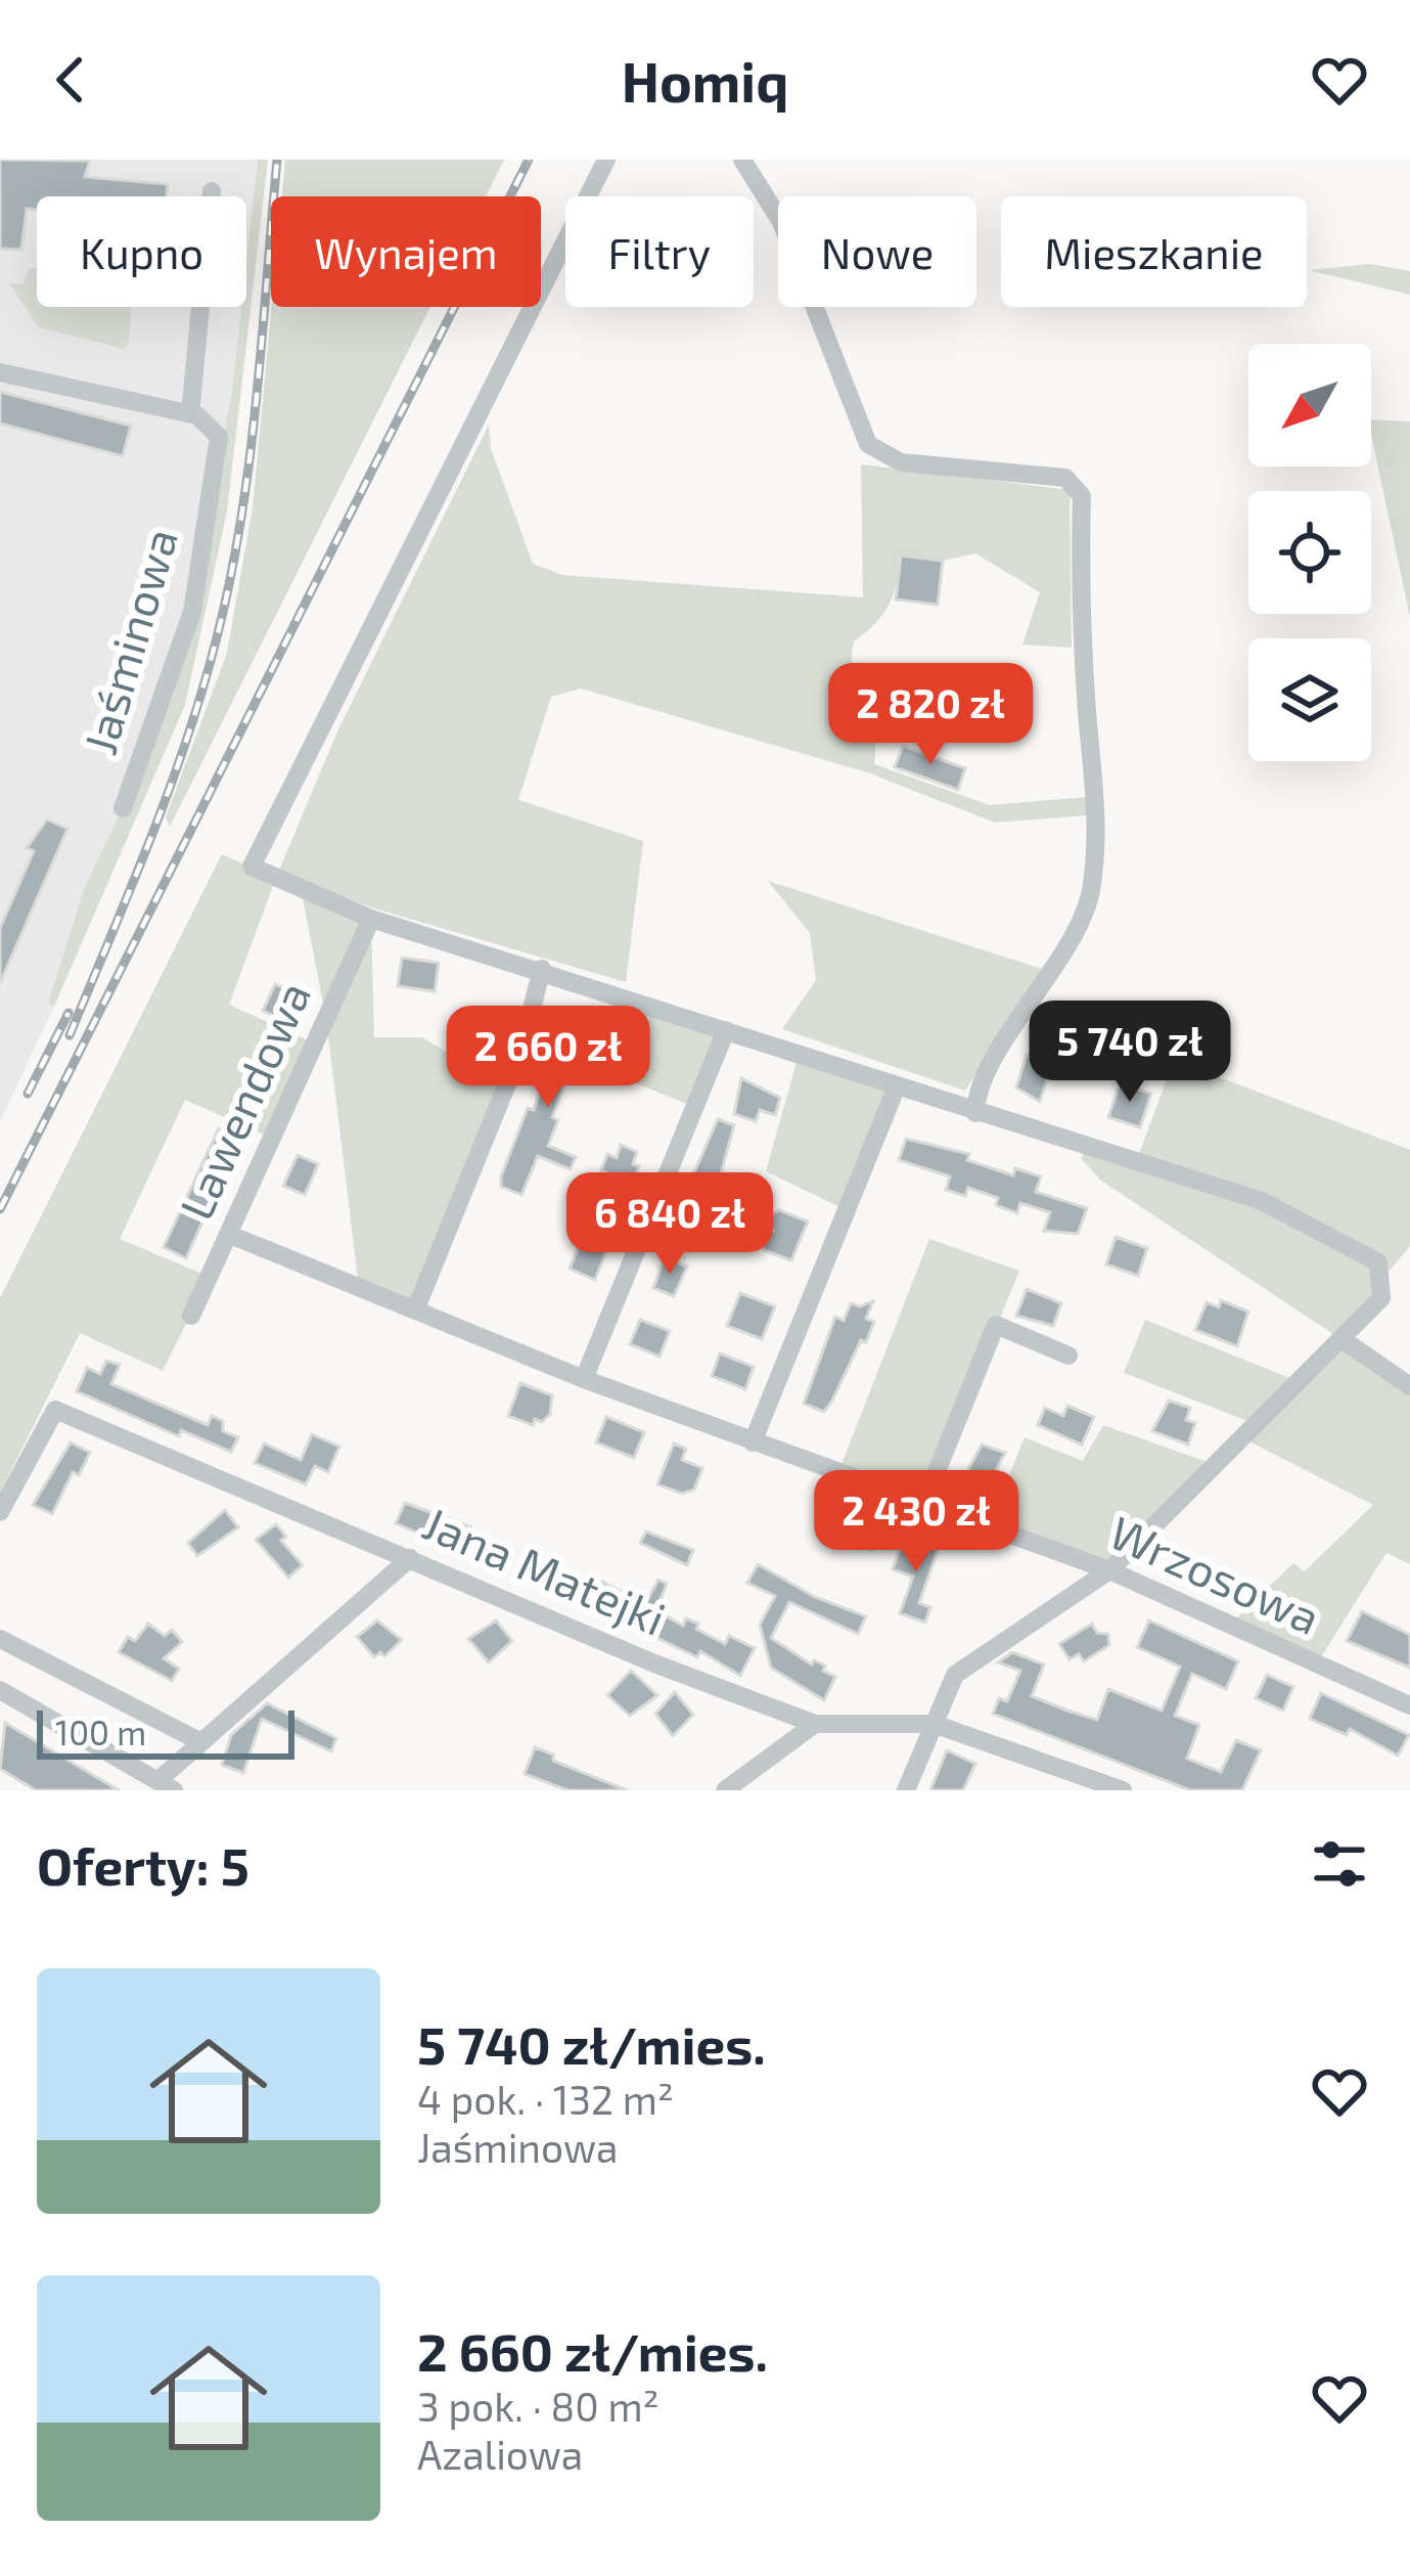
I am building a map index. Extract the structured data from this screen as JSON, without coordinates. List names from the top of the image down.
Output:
{
  "streets": {
    "street": [
      "Jaśminowa",
      "Lawendowa",
      "Jana Matejki",
      "Wrzosowa"
    ]
  },
  "crossings": [
    ["Lawendowa", "Wrzosowa"]
  ],
  "scale_bar": "100 m",
  "north": "bottom left",
  "page": {
    "header": "Homiq",
    "chip": [
      "Kupno",
      "Wynajem",
      "Filtry",
      "Nowe",
      "Mieszkanie"
    ],
    "price": [
      "2 820 zł",
      "5 740 zł",
      "2 660 zł",
      "6 840 zł",
      "2 430 zł"
    ],
    "scale": "100 m",
    "heading": "Oferty: 5",
    "list": [
      {
        "name": "5 740 zł/mies.",
        "note": "4 pok. · 132 m² · Jaśminowa"
      },
      {
        "name": "2 660 zł/mies.",
        "note": "3 pok. · 80 m² · Azaliowa"
      }
    ]
  }
}
